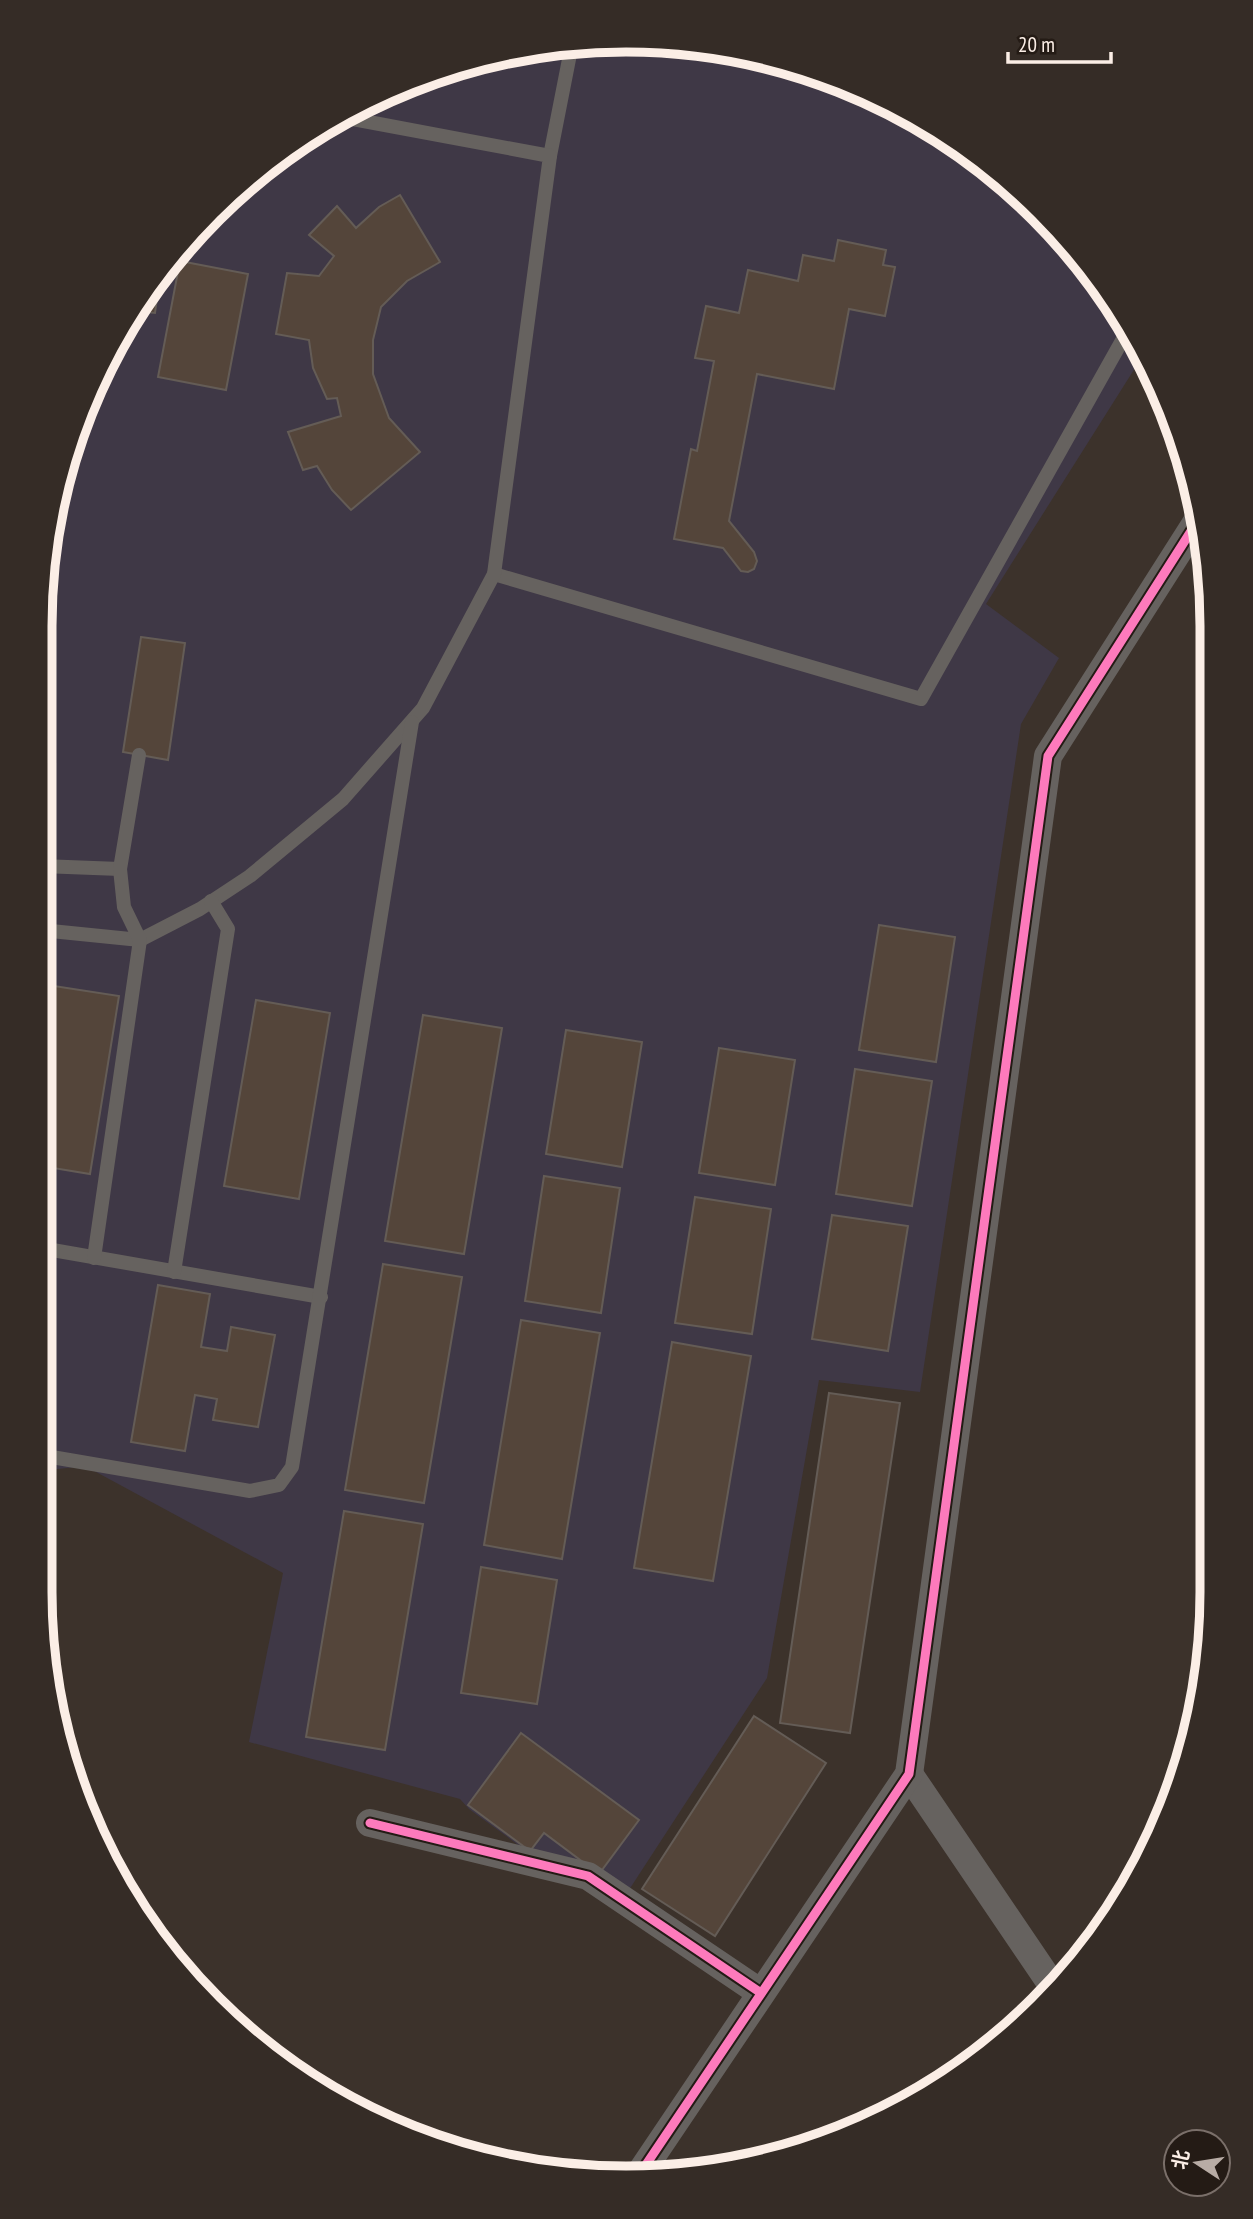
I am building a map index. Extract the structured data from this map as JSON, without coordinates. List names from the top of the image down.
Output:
{
  "scale_bar": "20 m",
  "north": "left"
}
